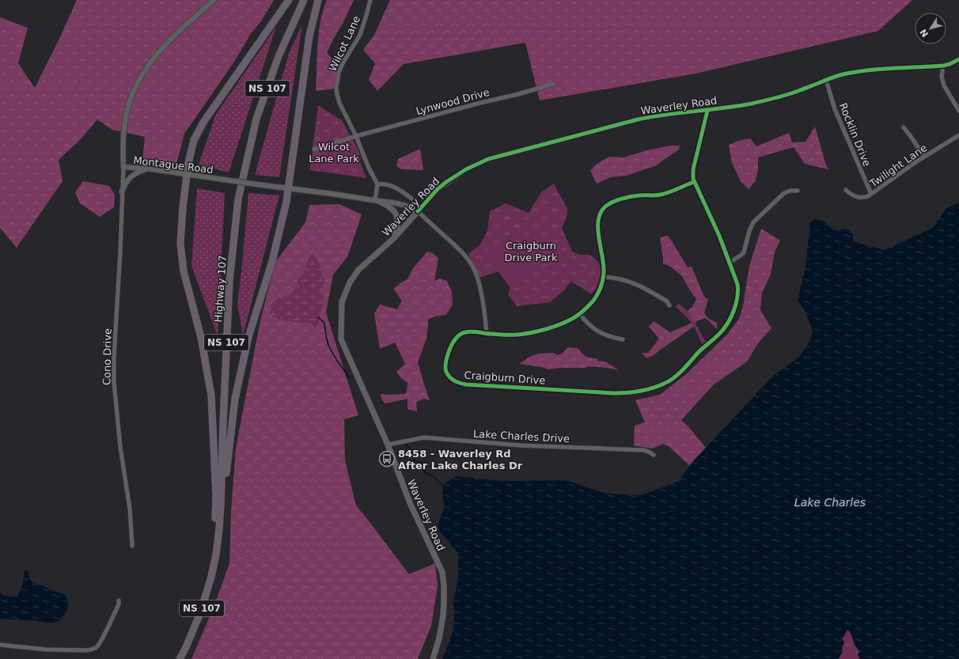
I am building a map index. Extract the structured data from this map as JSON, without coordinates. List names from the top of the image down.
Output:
{
  "streets": {
    "highway": ["NS 107", "Highway 107"],
    "main road": ["Waverley Road"],
    "street": [
      "Wilcot Lane",
      "Lynwood Drive",
      "Rocklin Drive",
      "Montague Road",
      "Twilight Lane",
      "Cono Drive",
      "Craigburn Drive",
      "Lake Charles Drive"
    ]
  },
  "crossings": [
    ["Wilcot Lane", "Lynwood Drive"],
    ["Waverley Road", "Rocklin Drive"],
    ["Waverley Road", "Montague Road"],
    ["Waverley Road", "Craigburn Drive"],
    ["Waverley Road", "Lake Charles Drive"],
    ["Rocklin Drive", "Twilight Lane"],
    ["Montague Road", "Cono Drive"]
  ],
  "water": ["Lake Charles"],
  "parks": ["Wilcot Lane Park", "Craigburn Drive Park"],
  "places": {
    "bus stop": ["8458 - Waverley Rd After Lake Charles Dr"]
  },
  "north": "bottom left"
}
